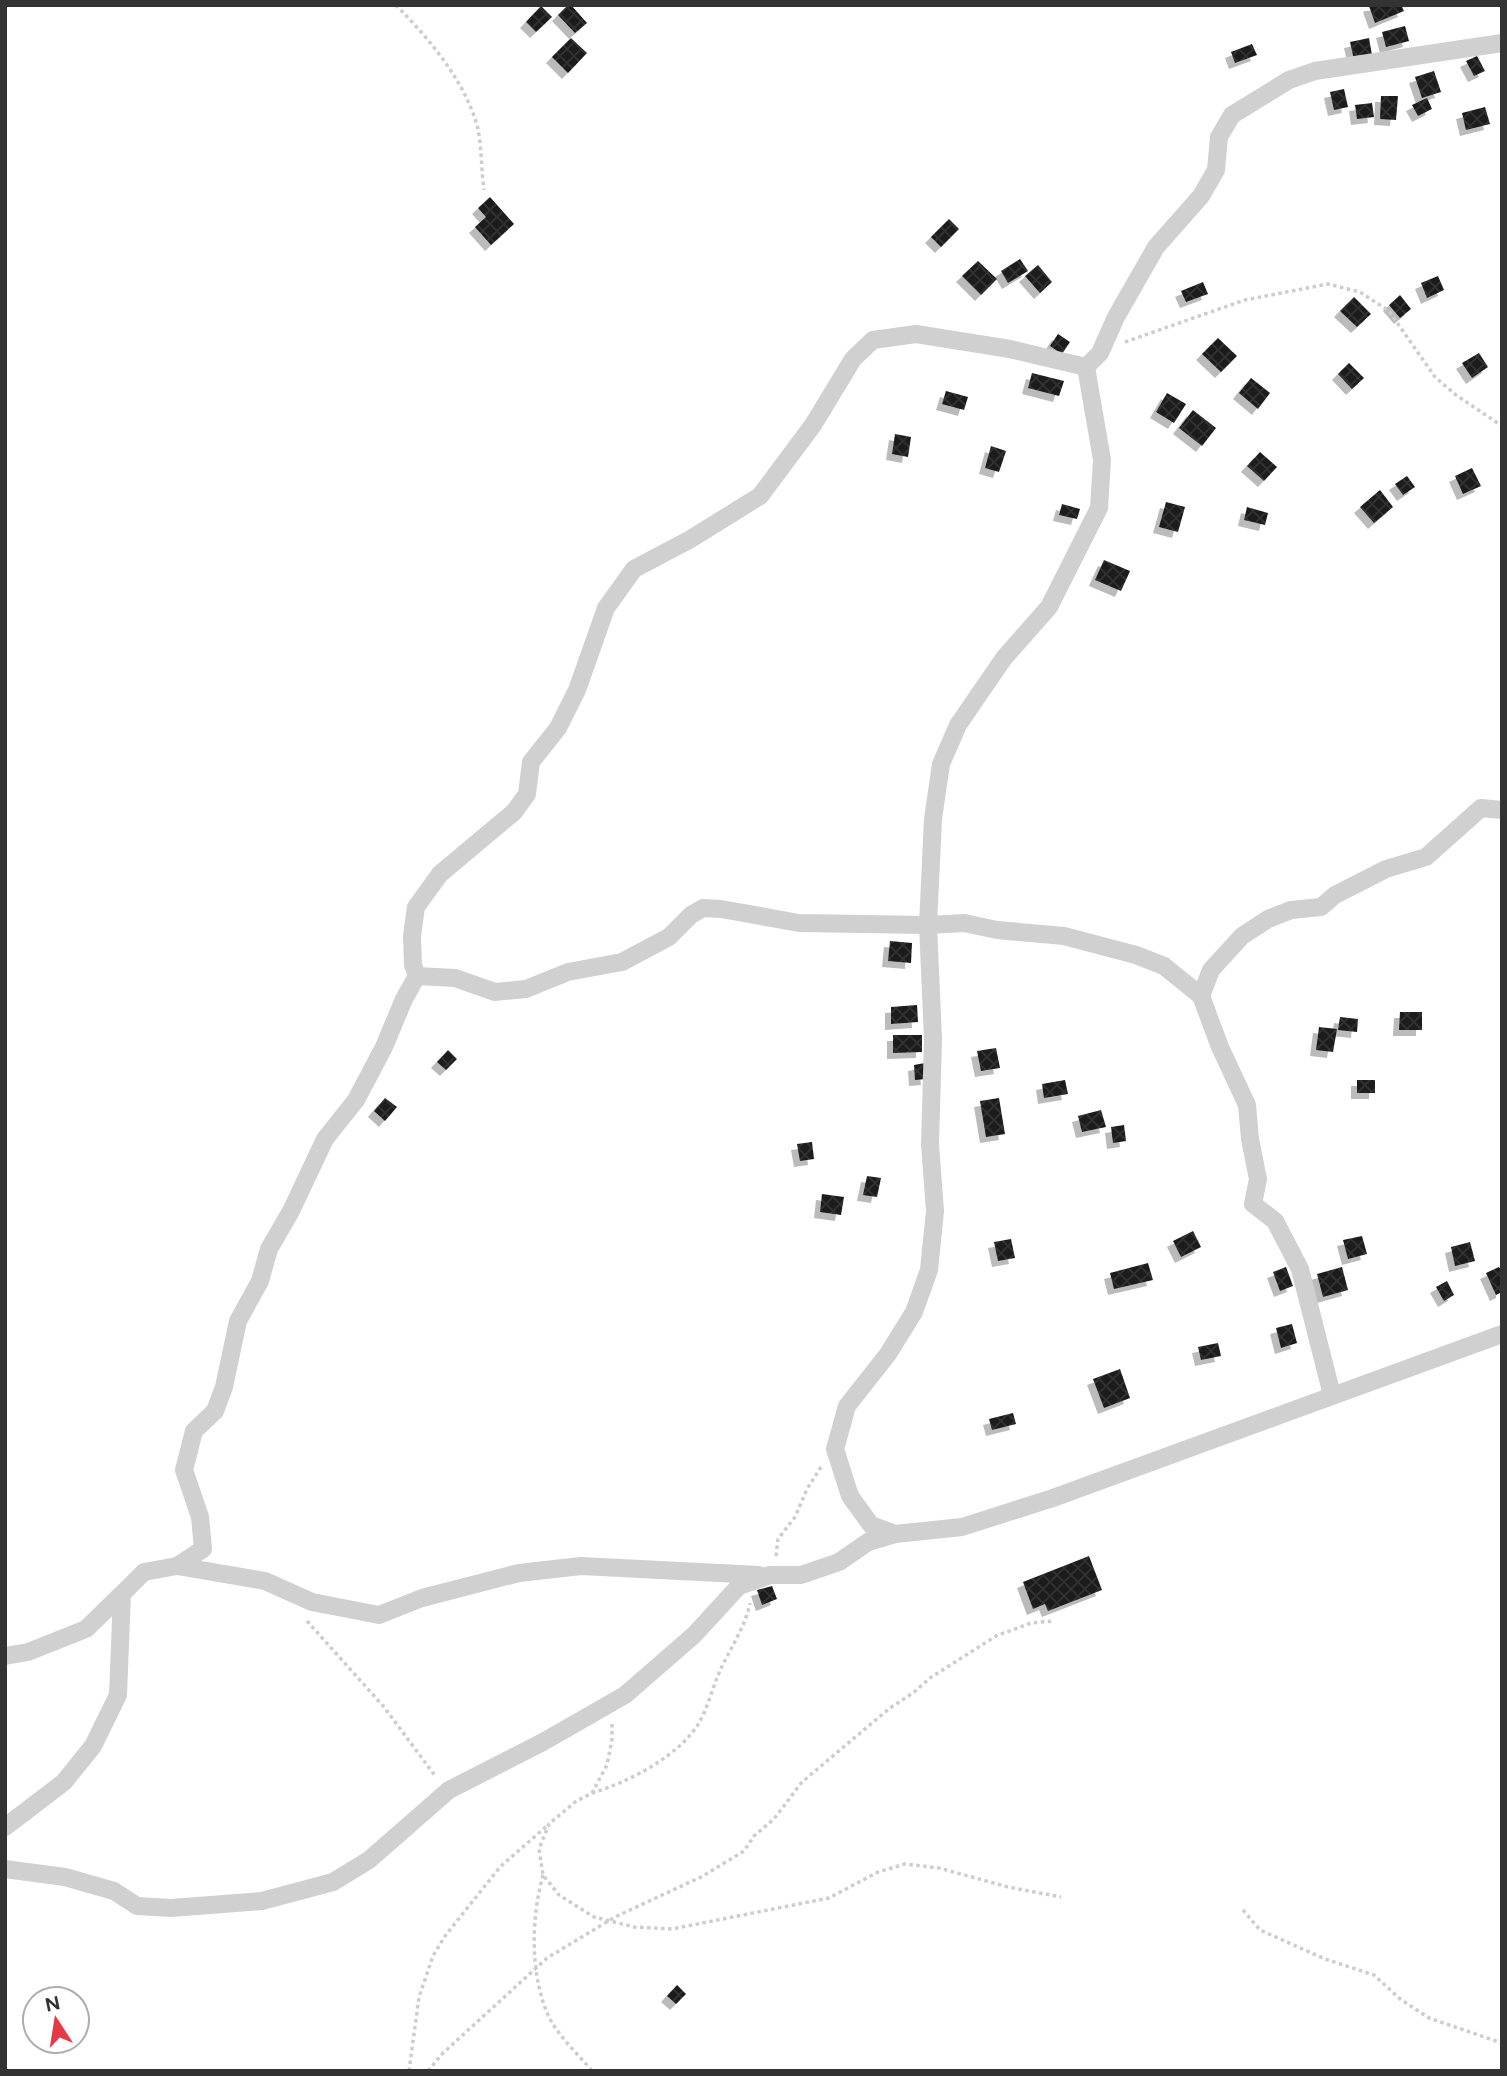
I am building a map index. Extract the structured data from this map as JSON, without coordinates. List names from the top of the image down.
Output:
{
  "north": "top"
}
